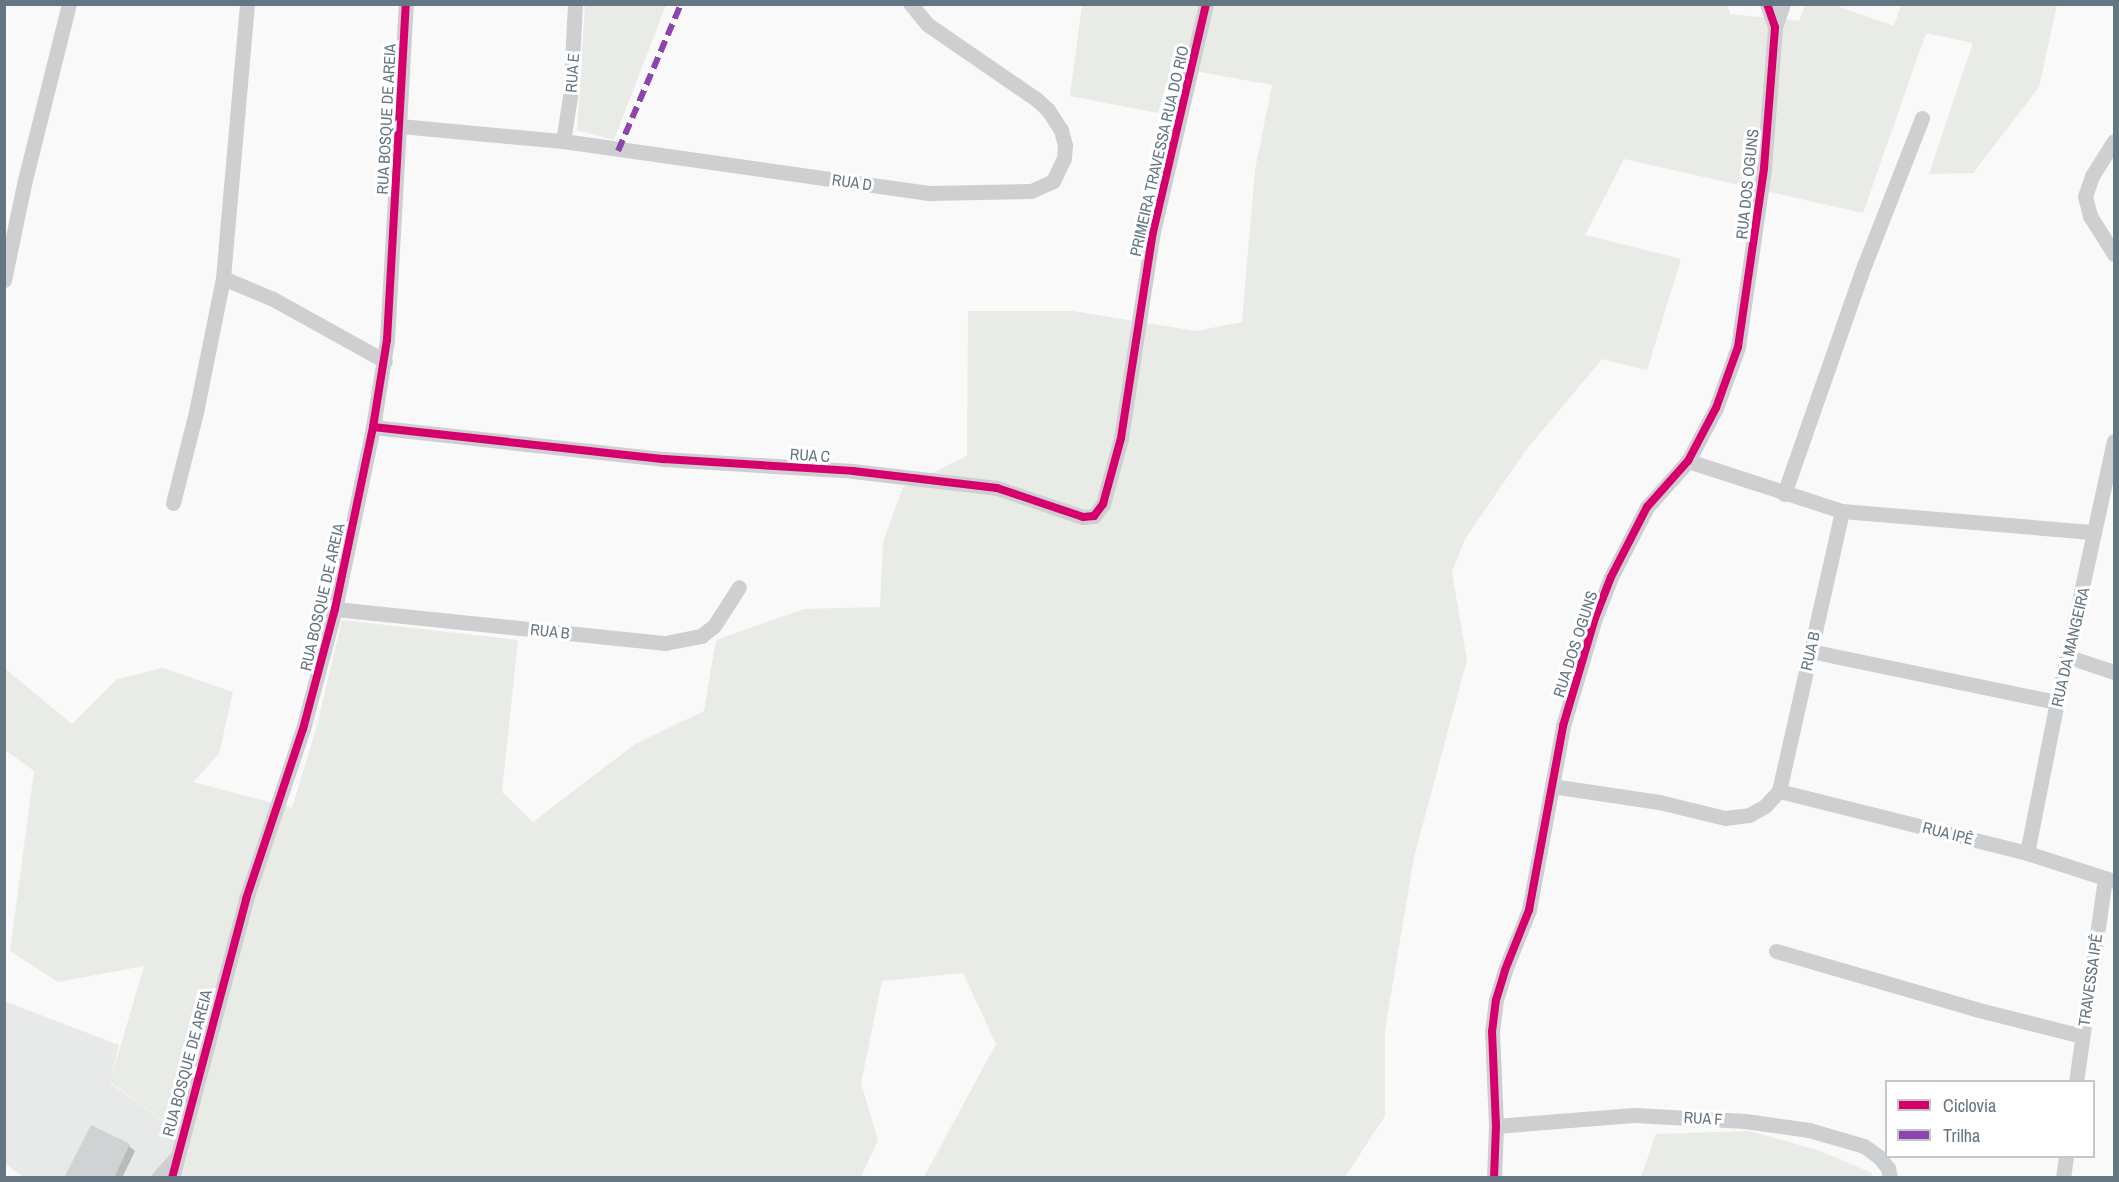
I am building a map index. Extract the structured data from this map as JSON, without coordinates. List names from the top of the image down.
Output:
{
  "streets": {
    "street": [
      "RUA E",
      "RUA BOSQUE DE AREIA",
      "PRIMEIRA TRAVESSA RUA DO RIO",
      "RUA D",
      "RUA DOS OGUNS",
      "RUA C",
      "RUA B",
      "RUA DA MANGEIRA",
      "RUA IPÊ",
      "TRAVESSA IPÊ",
      "RUA F"
    ]
  },
  "crossings": [
    ["RUA E", "RUA D"],
    ["RUA BOSQUE DE AREIA", "RUA D"],
    ["RUA BOSQUE DE AREIA", "RUA C"],
    ["RUA BOSQUE DE AREIA", "RUA B"],
    ["PRIMEIRA TRAVESSA RUA DO RIO", "RUA C"],
    ["RUA DOS OGUNS", "RUA F"],
    ["RUA B", "RUA IPÊ"],
    ["RUA DA MANGEIRA", "RUA IPÊ"],
    ["RUA IPÊ", "TRAVESSA IPÊ"]
  ],
  "legend": ["Ciclovia", "Trilha"]
}
